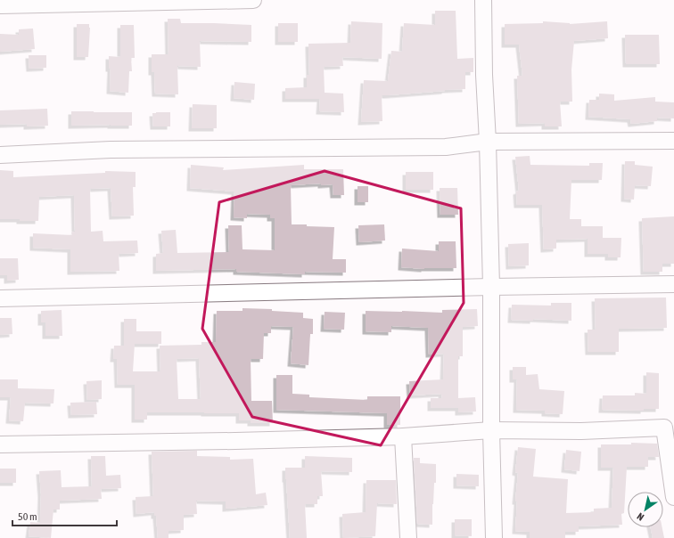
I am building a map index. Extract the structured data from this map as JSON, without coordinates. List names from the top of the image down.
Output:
{
  "scale_bar": "50 m",
  "north": "bottom left"
}
